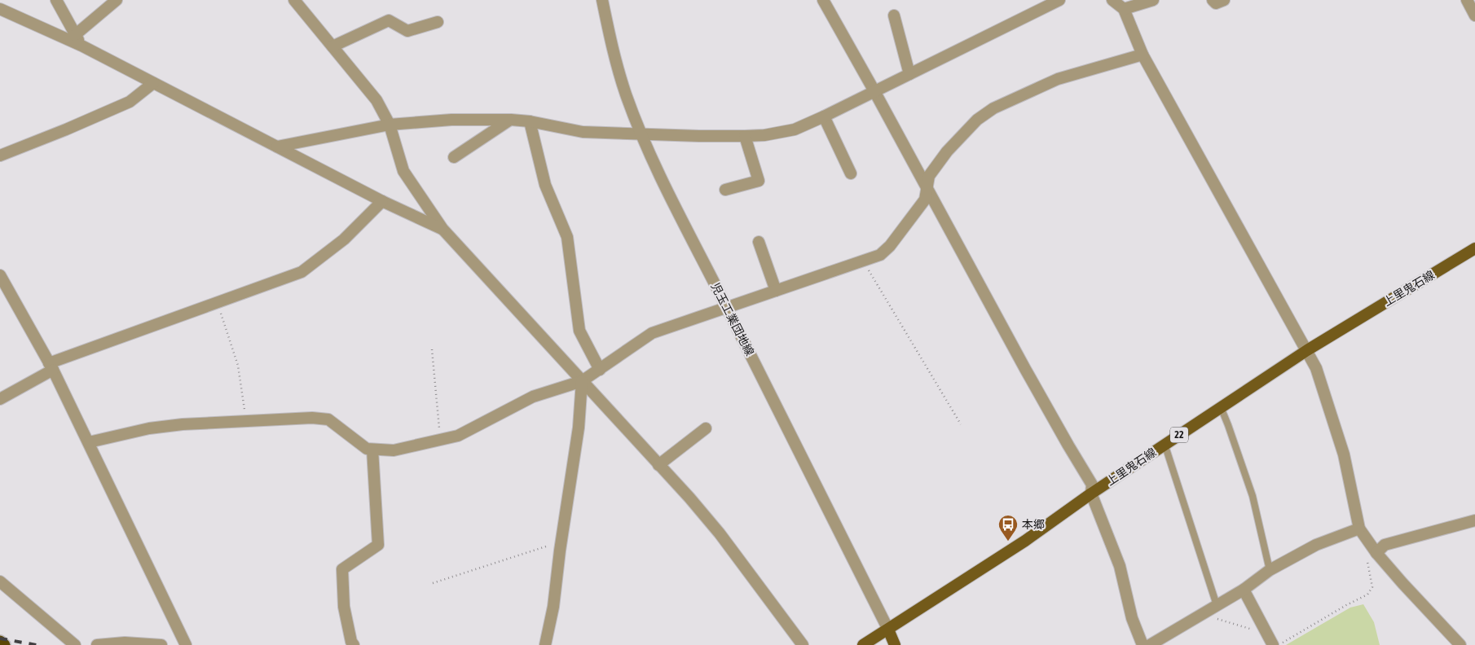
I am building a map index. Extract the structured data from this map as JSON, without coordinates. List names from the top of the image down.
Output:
{
  "streets": {
    "main road": ["上里鬼石線", "22"],
    "street": ["児玉工業団地線"]
  },
  "crossings": [
    ["上里鬼石線", "児玉工業団地線"]
  ],
  "places": {
    "bus stop": ["本郷"]
  }
}
